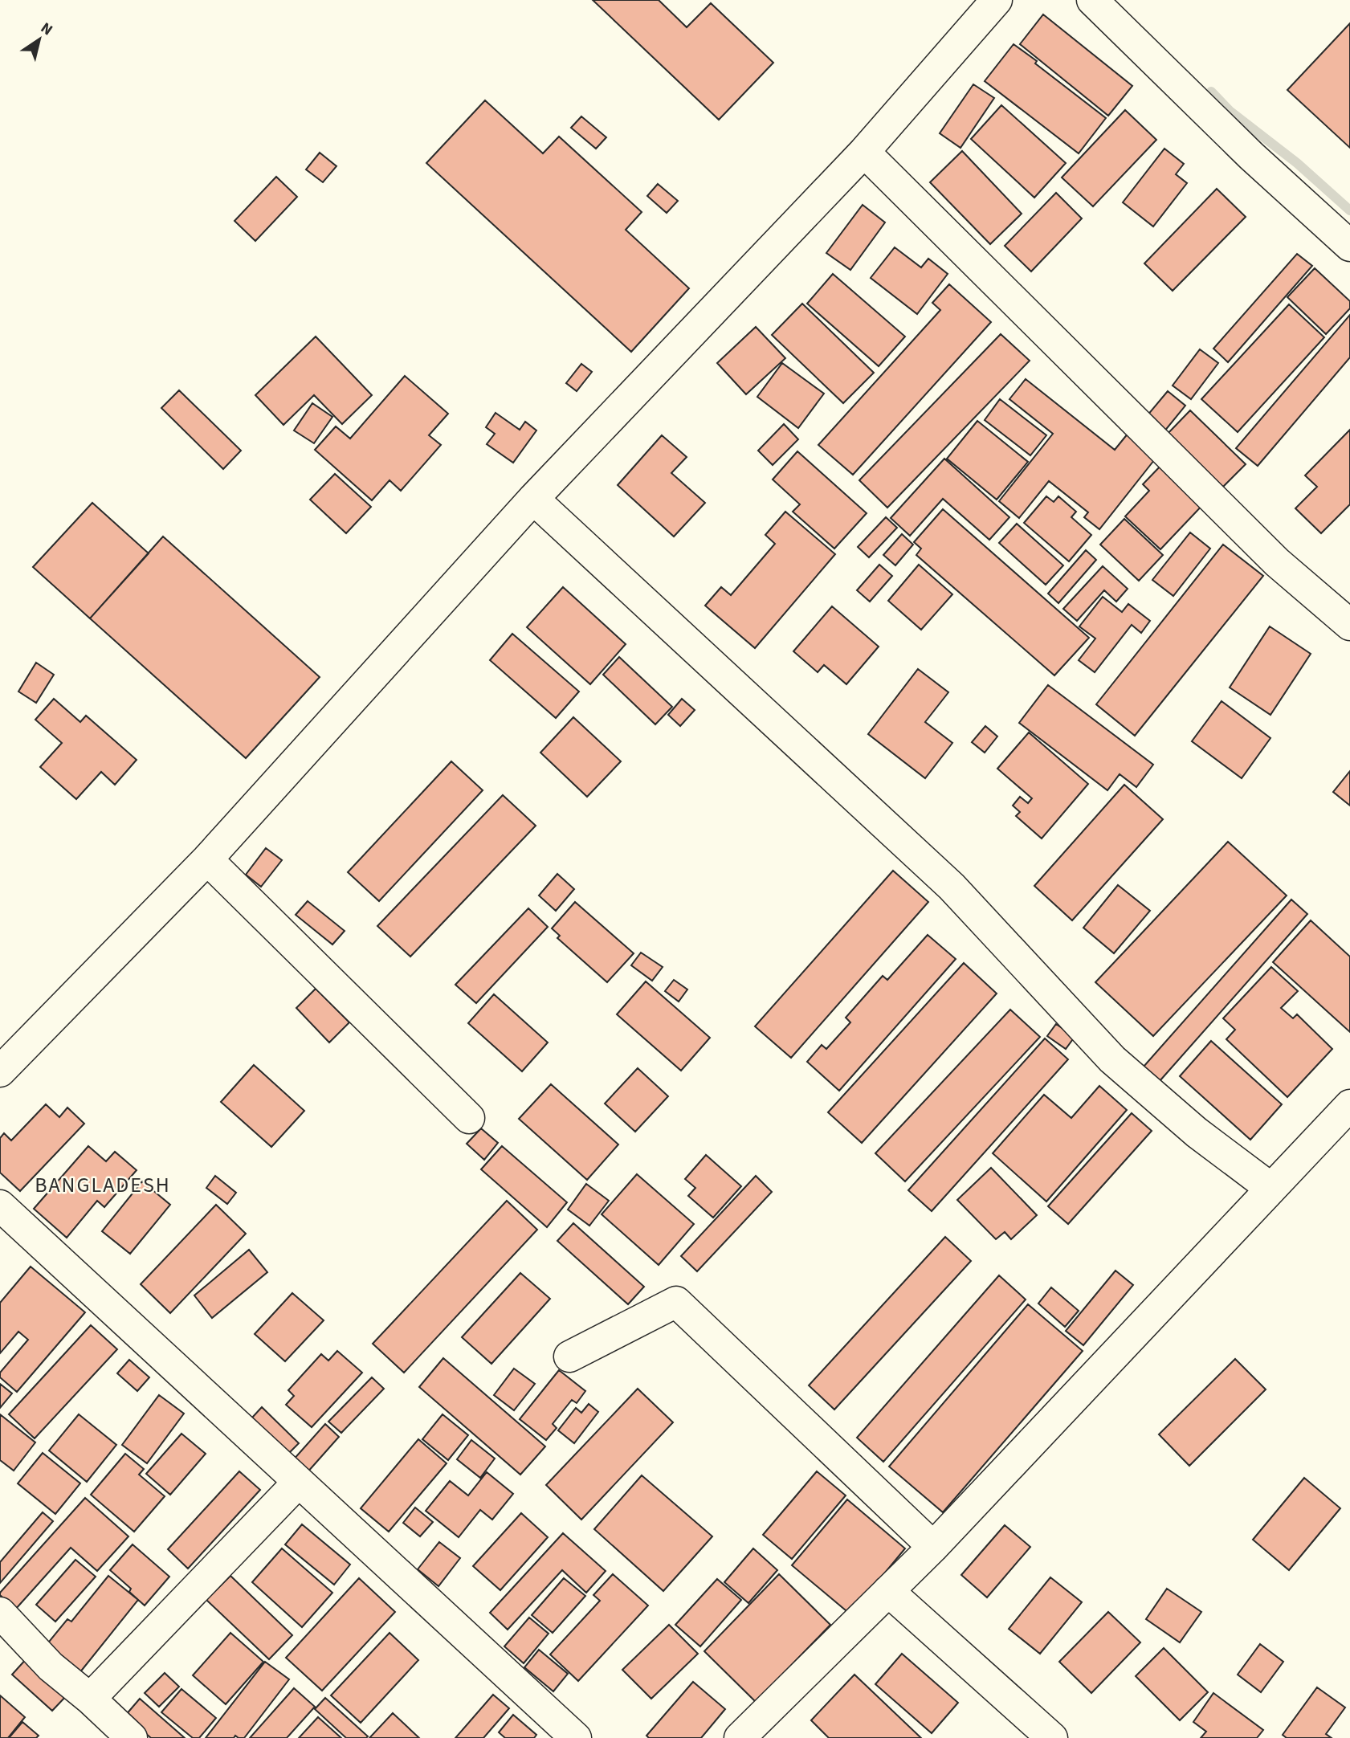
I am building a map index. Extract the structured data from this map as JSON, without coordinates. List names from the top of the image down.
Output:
{
  "districts": ["BANGLADESH"],
  "north": "top right"
}
